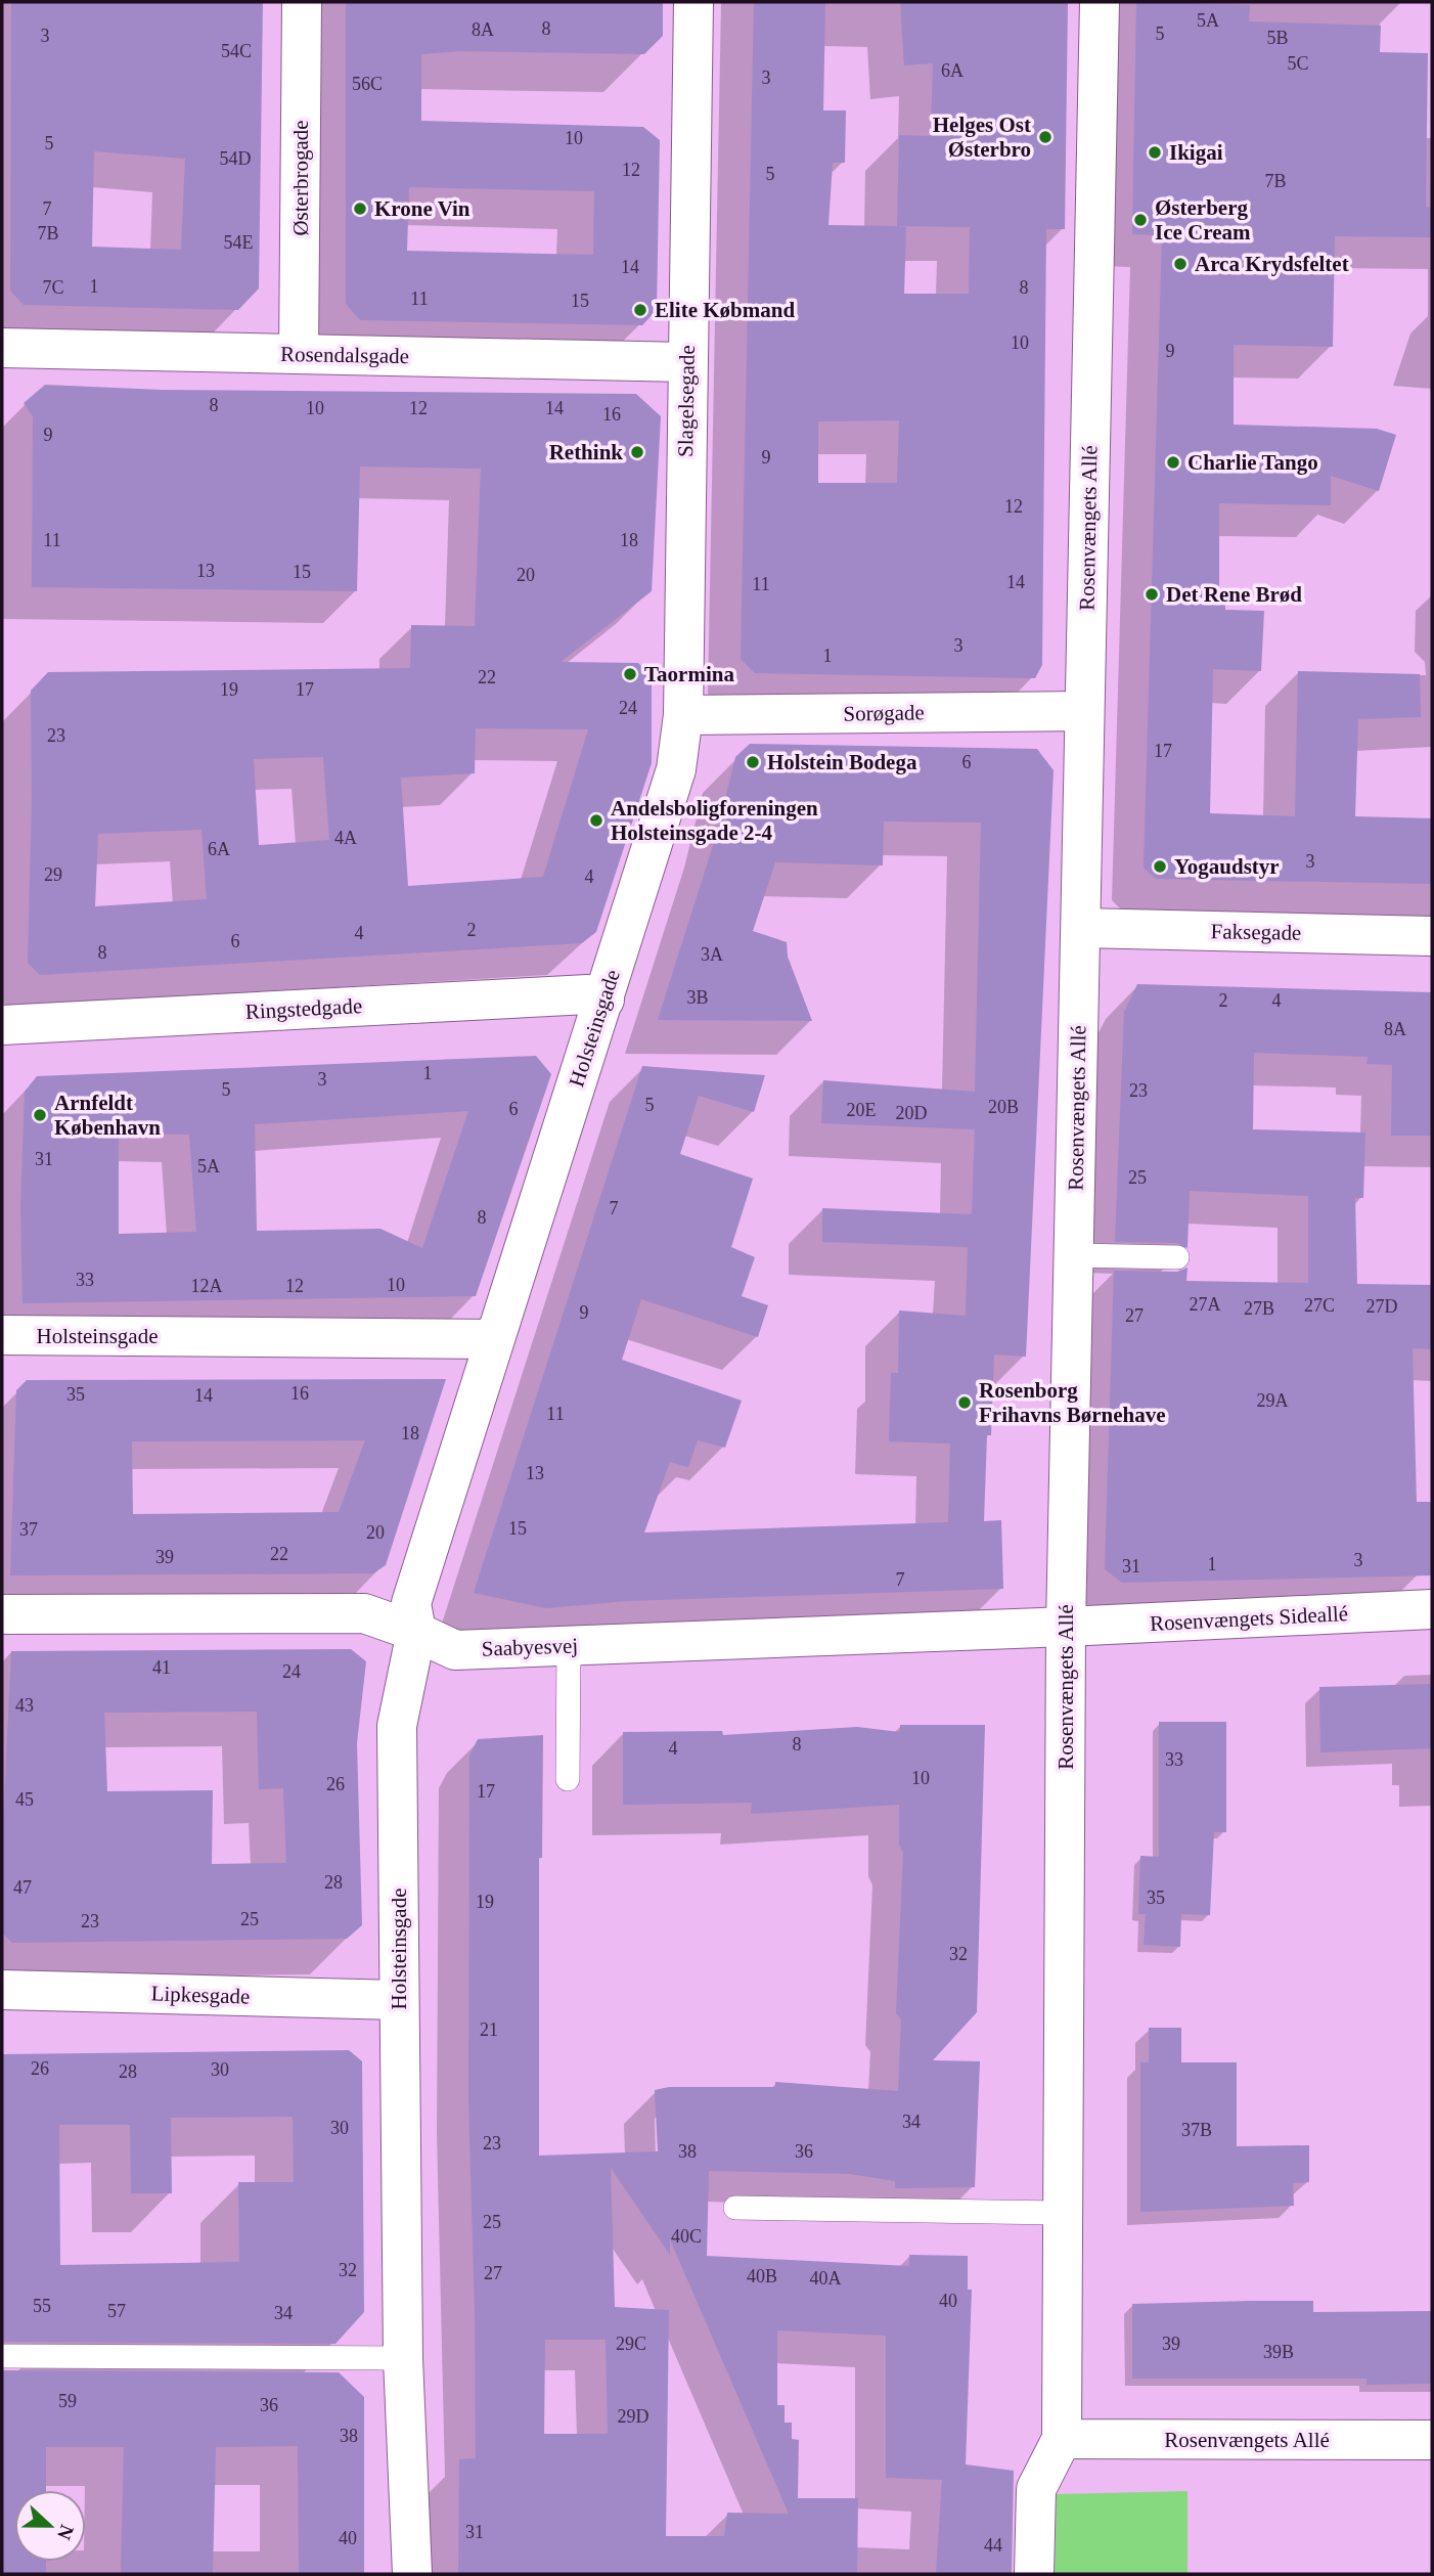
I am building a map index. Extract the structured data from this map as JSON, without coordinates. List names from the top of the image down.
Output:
{
  "streets": {
    "street": [
      "Østerbrogade",
      "Rosendalsgade",
      "Slagelsegade",
      "Rosenvængets Allé",
      "Sorøgade",
      "Faksegade",
      "Ringstedgade",
      "Holsteinsgade",
      "Rosenvængets Sideallé",
      "Saabyesvej",
      "Lipkesgade"
    ]
  },
  "crossings": [
    ["Østerbrogade", "Rosendalsgade"],
    ["Rosendalsgade", "Slagelsegade"],
    ["Slagelsegade", "Sorøgade"],
    ["Slagelsegade", "Holsteinsgade"],
    ["Rosenvængets Allé", "Sorøgade"],
    ["Rosenvængets Allé", "Faksegade"],
    ["Rosenvængets Allé", "Rosenvængets Sideallé"],
    ["Rosenvængets Allé", "Saabyesvej"],
    ["Sorøgade", "Holsteinsgade"],
    ["Ringstedgade", "Holsteinsgade"],
    ["Holsteinsgade", "Saabyesvej"],
    ["Holsteinsgade", "Lipkesgade"],
    ["Rosenvængets Sideallé", "Saabyesvej"]
  ],
  "places": [
    "Helges Ost Østerbro",
    "Ikigai",
    "Krone Vin",
    "Østerberg Ice Cream",
    "Arca Krydsfeltet",
    "Elite Købmand",
    "Rethink",
    "Charlie Tango",
    "Det Rene Brød",
    "Taormina",
    "Holstein Bodega",
    "Andelsboligforeningen Holsteinsgade 2-4",
    "Yogaudstyr",
    "Arnfeldt København",
    "Rosenborg Frihavns Børnehave"
  ],
  "house_numbers": [
    "5A",
    "8",
    "8A",
    "5",
    "3",
    "5B",
    "54C",
    "5C",
    "6A",
    "3",
    "56C",
    "10",
    "5",
    "54D",
    "12",
    "5",
    "7B",
    "7",
    "7B",
    "54E",
    "14",
    "1",
    "7C",
    "8",
    "11",
    "15",
    "10",
    "9",
    "8",
    "10",
    "12",
    "14",
    "16",
    "9",
    "9",
    "12",
    "11",
    "18",
    "13",
    "15",
    "20",
    "14",
    "11",
    "3",
    "1",
    "22",
    "19",
    "17",
    "24",
    "23",
    "17",
    "6",
    "4A",
    "6A",
    "3",
    "29",
    "4",
    "2",
    "4",
    "6",
    "8",
    "3A",
    "3B",
    "2",
    "4",
    "8A",
    "1",
    "3",
    "5",
    "23",
    "5",
    "20B",
    "6",
    "20E",
    "20D",
    "31",
    "5A",
    "25",
    "7",
    "8",
    "33",
    "10",
    "12A",
    "12",
    "27A",
    "27C",
    "27D",
    "27B",
    "9",
    "27",
    "16",
    "35",
    "14",
    "29A",
    "11",
    "18",
    "13",
    "15",
    "37",
    "20",
    "22",
    "39",
    "3",
    "1",
    "31",
    "7",
    "41",
    "24",
    "43",
    "8",
    "4",
    "33",
    "10",
    "26",
    "17",
    "45",
    "28",
    "47",
    "35",
    "19",
    "25",
    "23",
    "32",
    "21",
    "26",
    "30",
    "28",
    "34",
    "30",
    "37B",
    "23",
    "38",
    "36",
    "25",
    "40C",
    "32",
    "27",
    "40B",
    "40A",
    "40",
    "55",
    "57",
    "34",
    "29C",
    "39",
    "39B",
    "59",
    "36",
    "29D",
    "38",
    "31",
    "40",
    "44"
  ],
  "north": "right"
}
